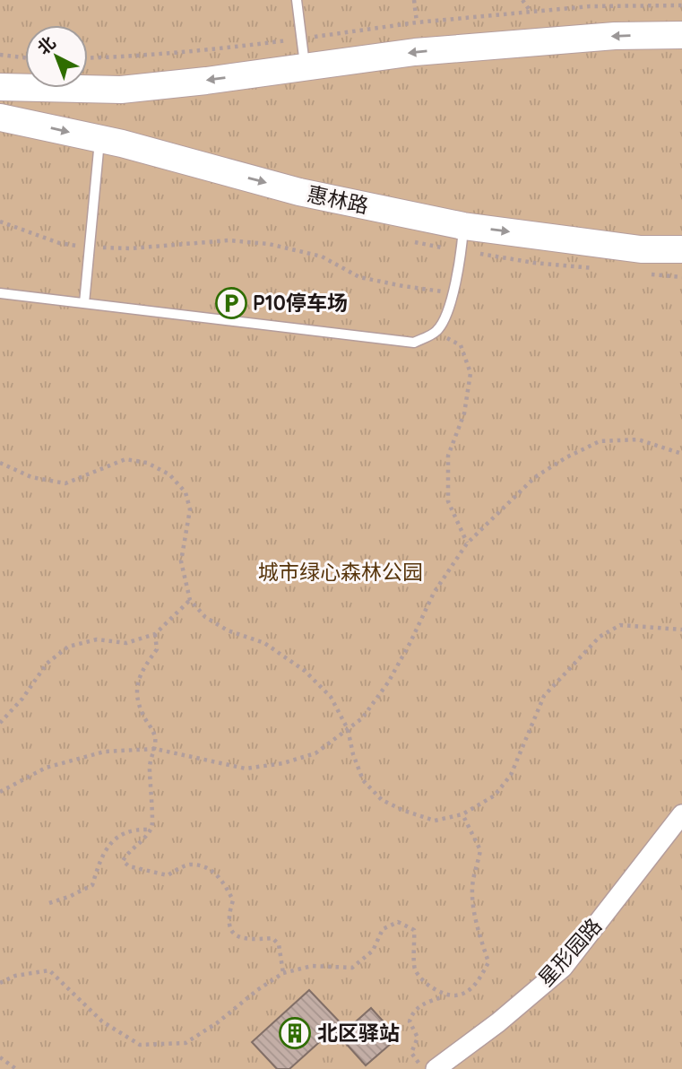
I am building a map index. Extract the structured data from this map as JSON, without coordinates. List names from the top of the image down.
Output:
{
  "streets": {
    "main road": ["惠林路"],
    "street": ["星形园路"]
  },
  "parks": ["城市绿心森林公园"],
  "places": {
    "parking": ["P10停车场"],
    "building": ["北区驿站"]
  },
  "north": "top left"
}
